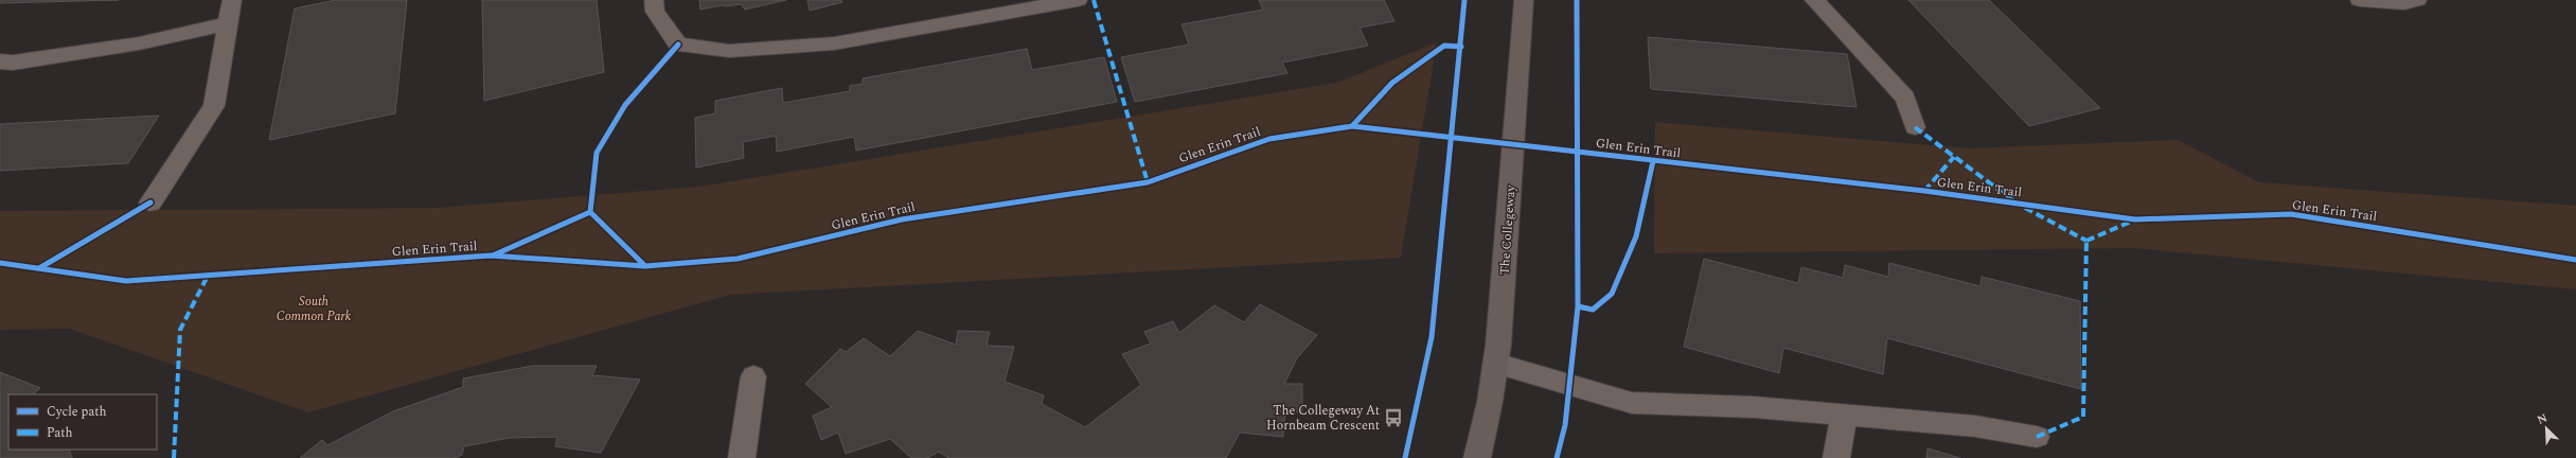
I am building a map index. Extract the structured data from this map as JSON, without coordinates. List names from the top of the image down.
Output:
{
  "streets": {
    "street": ["The Collegeway"],
    "cycle path": ["Glen Erin Trail"]
  },
  "parks": ["South Common Park"],
  "places": {
    "bus stop": ["The Collegeway At Hornbeam Crescent"]
  },
  "legend": ["Cycle path", "Path"],
  "north": "top left"
}
